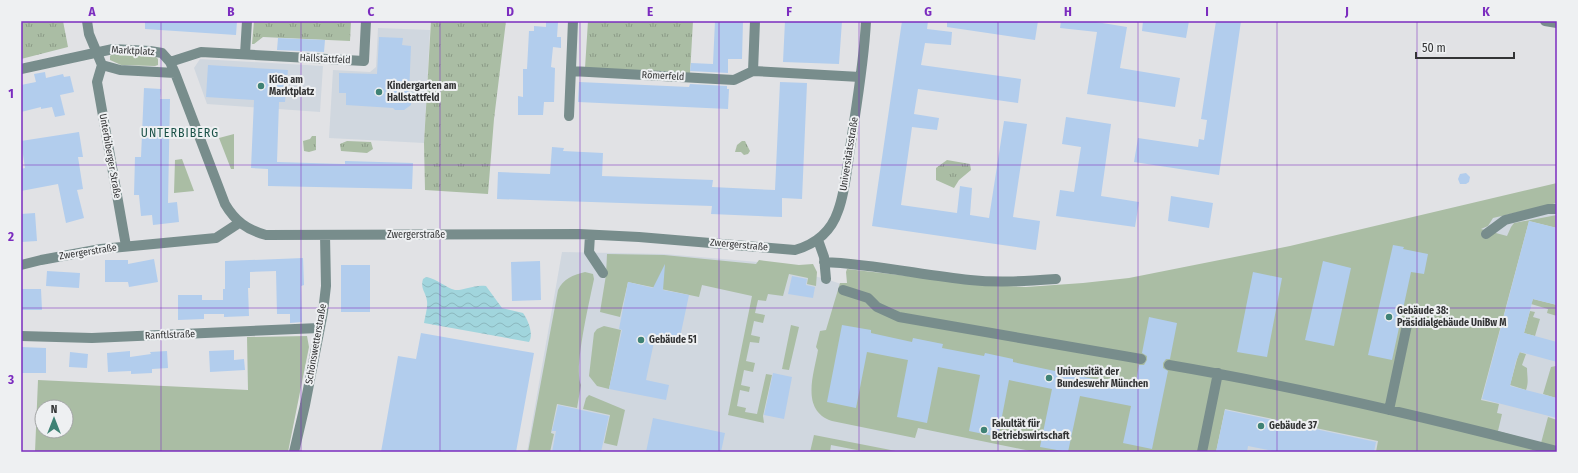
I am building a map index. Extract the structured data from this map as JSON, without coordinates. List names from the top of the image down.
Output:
{
  "streets": {
    "street": [
      "Marktplatz",
      "Hallstattfeld",
      "Römerfeld",
      "Universitätsstraße",
      "Unterbiberger Straße",
      "Zwergerstraße",
      "Ranftlstraße",
      "Schönswetterstraße"
    ]
  },
  "crossings": [
    ["Marktplatz", "Hallstattfeld"],
    ["Marktplatz", "Unterbiberger Straße"],
    ["Römerfeld", "Universitätsstraße"],
    ["Universitätsstraße", "Zwergerstraße"],
    ["Unterbiberger Straße", "Zwergerstraße"],
    ["Zwergerstraße", "Schönswetterstraße"],
    ["Ranftlstraße", "Schönswetterstraße"]
  ],
  "districts": ["UNTERBIBERG"],
  "places": [
    "KiGa am Marktplatz",
    "Kindergarten am Hallstattfeld",
    "Gebäude 38: Präsidialgebäude UniBw M",
    "Gebäude 51",
    "Universität der Bundeswehr München",
    "Gebäude 37",
    "Fakultät für Betriebswirtschaft"
  ],
  "scale_bar": "50 m",
  "north": "top",
  "grid": {
    "columns": [
      "A",
      "B",
      "C",
      "D",
      "E",
      "F",
      "G",
      "H",
      "I",
      "J",
      "K"
    ],
    "rows": ["1", "2", "3"]
  }
}
